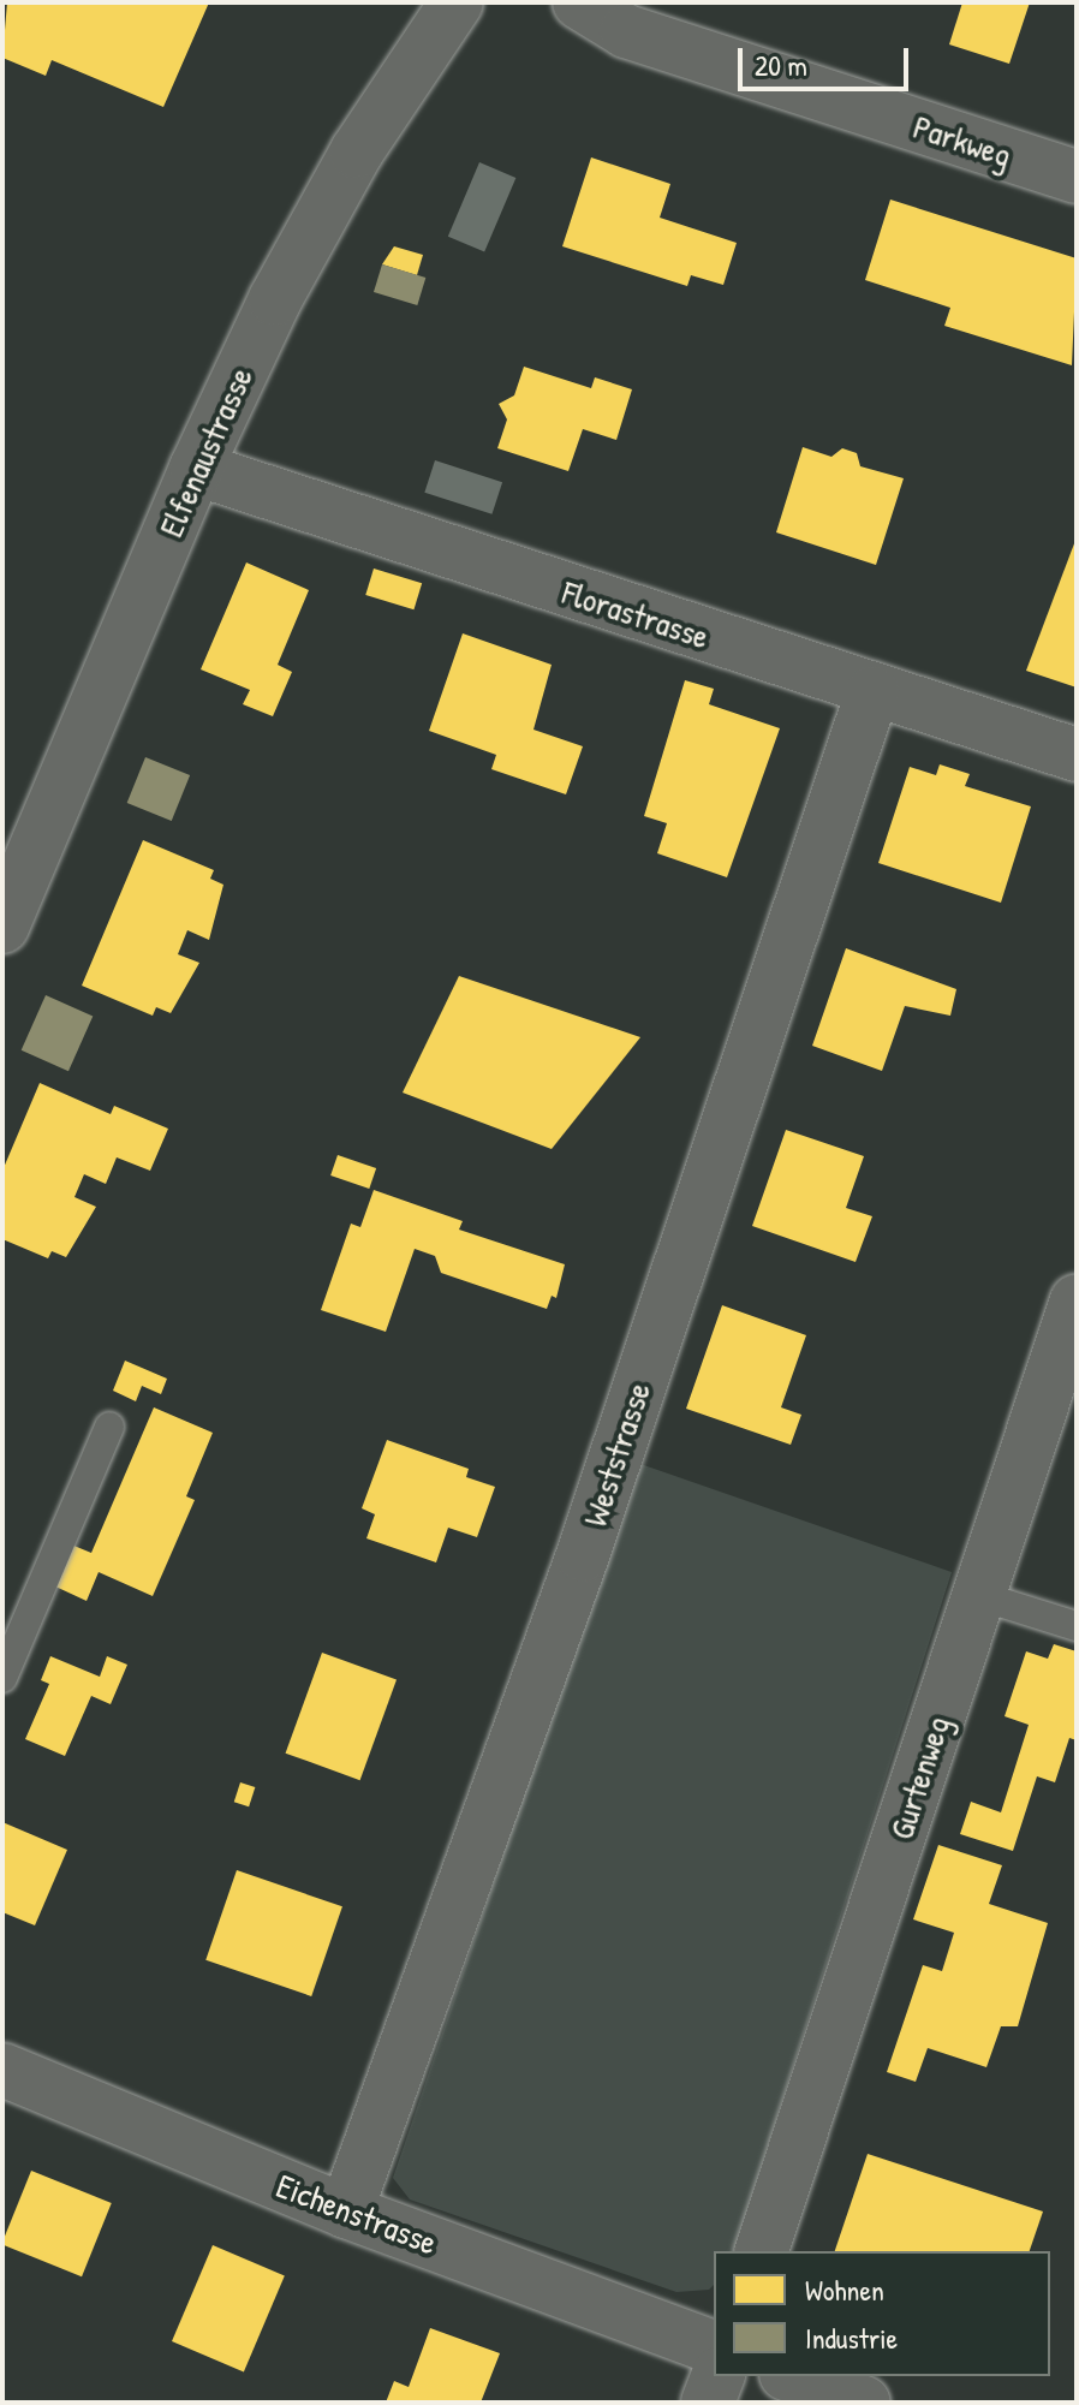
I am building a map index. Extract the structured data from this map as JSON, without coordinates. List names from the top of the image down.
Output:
{
  "streets": {
    "street": [
      "Parkweg",
      "Elfenaustrasse",
      "Florastrasse",
      "Weststrasse",
      "Gurtenweg",
      "Eichenstrasse"
    ]
  },
  "crossings": [
    ["Elfenaustrasse", "Florastrasse"],
    ["Florastrasse", "Weststrasse"],
    ["Weststrasse", "Eichenstrasse"]
  ],
  "legend": ["Wohnen", "Industrie"],
  "scale_bar": "20 m"
}
